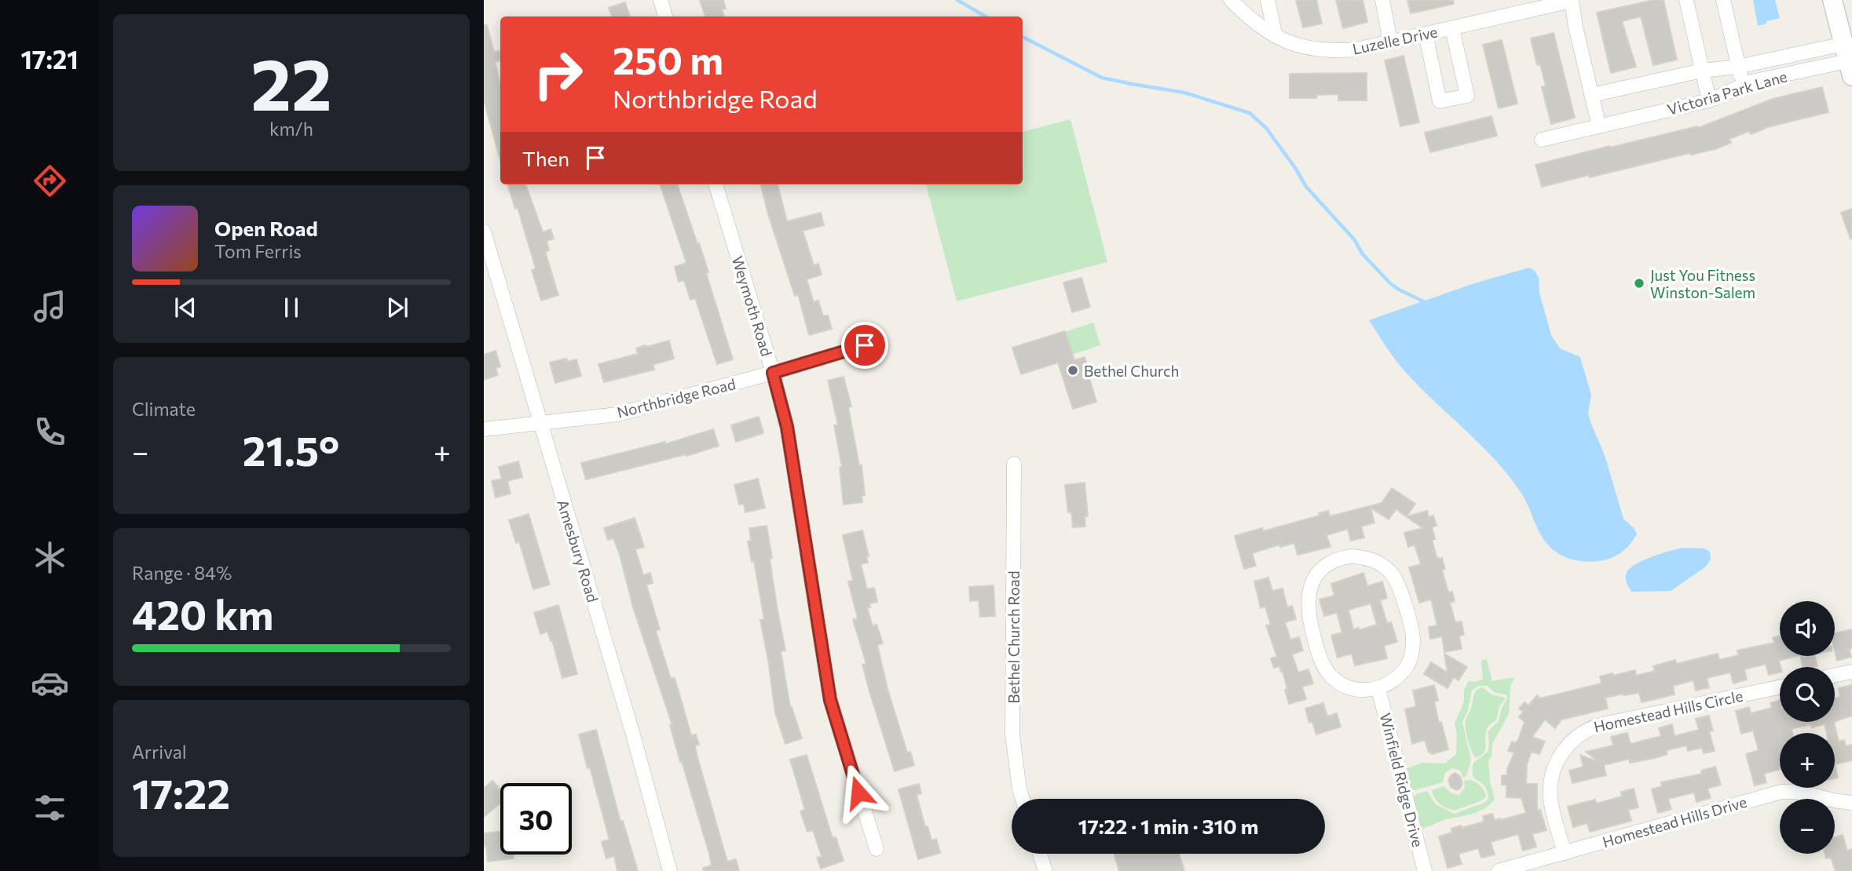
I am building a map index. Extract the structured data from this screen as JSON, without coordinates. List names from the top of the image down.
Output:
{
  "streets": {
    "street": [
      "Luzelle Drive",
      "Victoria Park Lane",
      "Weymoth Road",
      "Northbridge Road",
      "Amesbury Road",
      "Bethel Church Road",
      "Homestead Hills Circle",
      "Winfield Ridge Drive",
      "Homestead Hills Drive"
    ]
  },
  "crossings": [
    ["Weymoth Road", "Northbridge Road"],
    ["Northbridge Road", "Amesbury Road"],
    ["Homestead Hills Circle", "Homestead Hills Drive"]
  ],
  "places": ["Just You Fitness Winston-Salem", "Bethel Church"],
  "page": {
    "tabs": "17:21",
    "tile": [
      ["22", "km/h"],
      "Climate",
      ["Range · 84%", "420 km"],
      ["Arrival", "17:22"]
    ],
    "turn": ["250 m", "Northbridge Road"],
    "then": "Then",
    "song": ["Open Road", "Tom Ferris"],
    "heat": ["−", "21.5°", "+"],
    "map_buttons": ["+", "−"],
    "limit": "30",
    "trip": "17:22 · 1 min · 310 m"
  }
}
